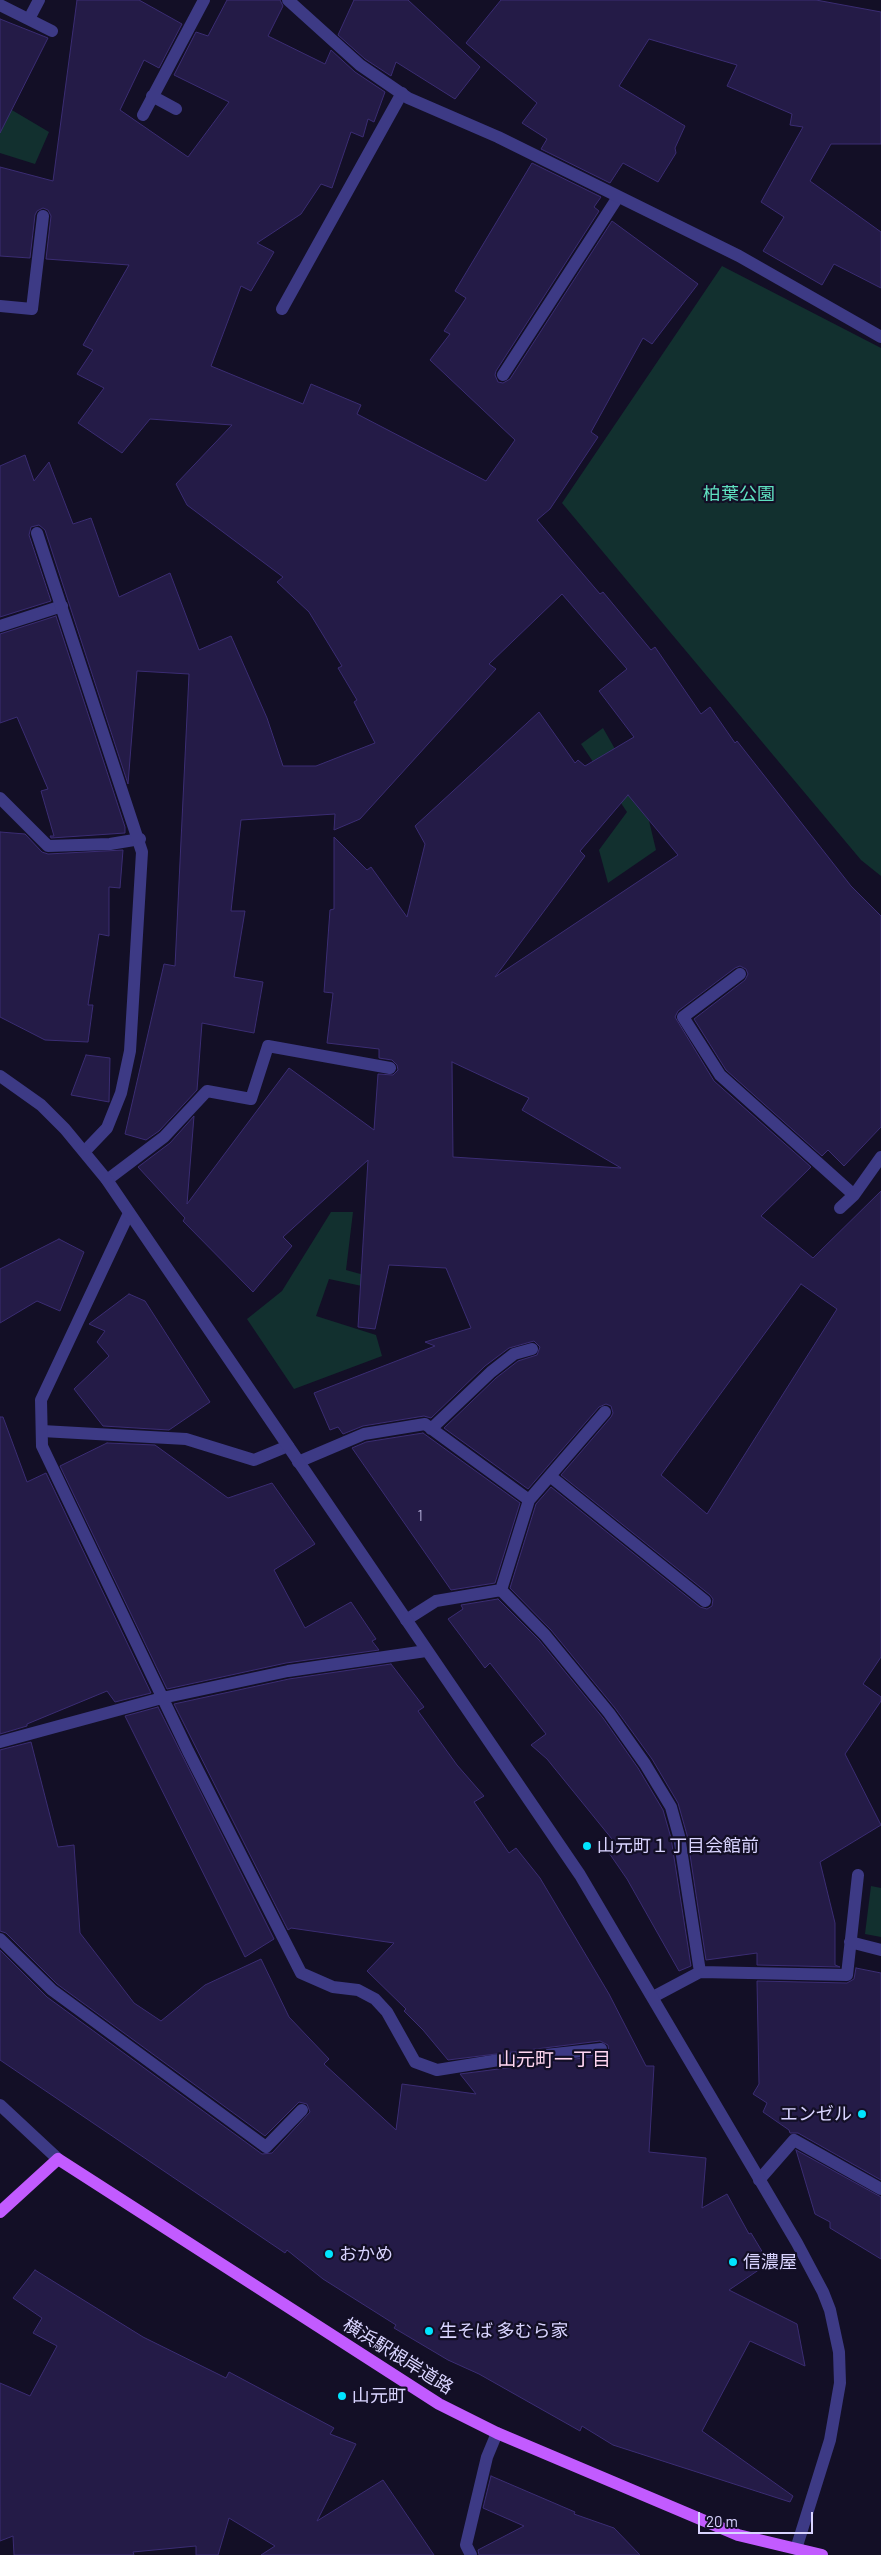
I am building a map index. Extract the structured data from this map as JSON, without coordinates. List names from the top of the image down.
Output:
{
  "streets": {
    "main road": ["横浜駅根岸道路"]
  },
  "districts": ["山元町一丁目"],
  "parks": ["柏葉公園"],
  "places": [
    "山元町１丁目会館前",
    "エンゼル",
    "おかめ",
    "信濃屋",
    "生そば 多むら家",
    "山元町"
  ],
  "house_numbers": ["1"],
  "scale_bar": "20 m"
}
